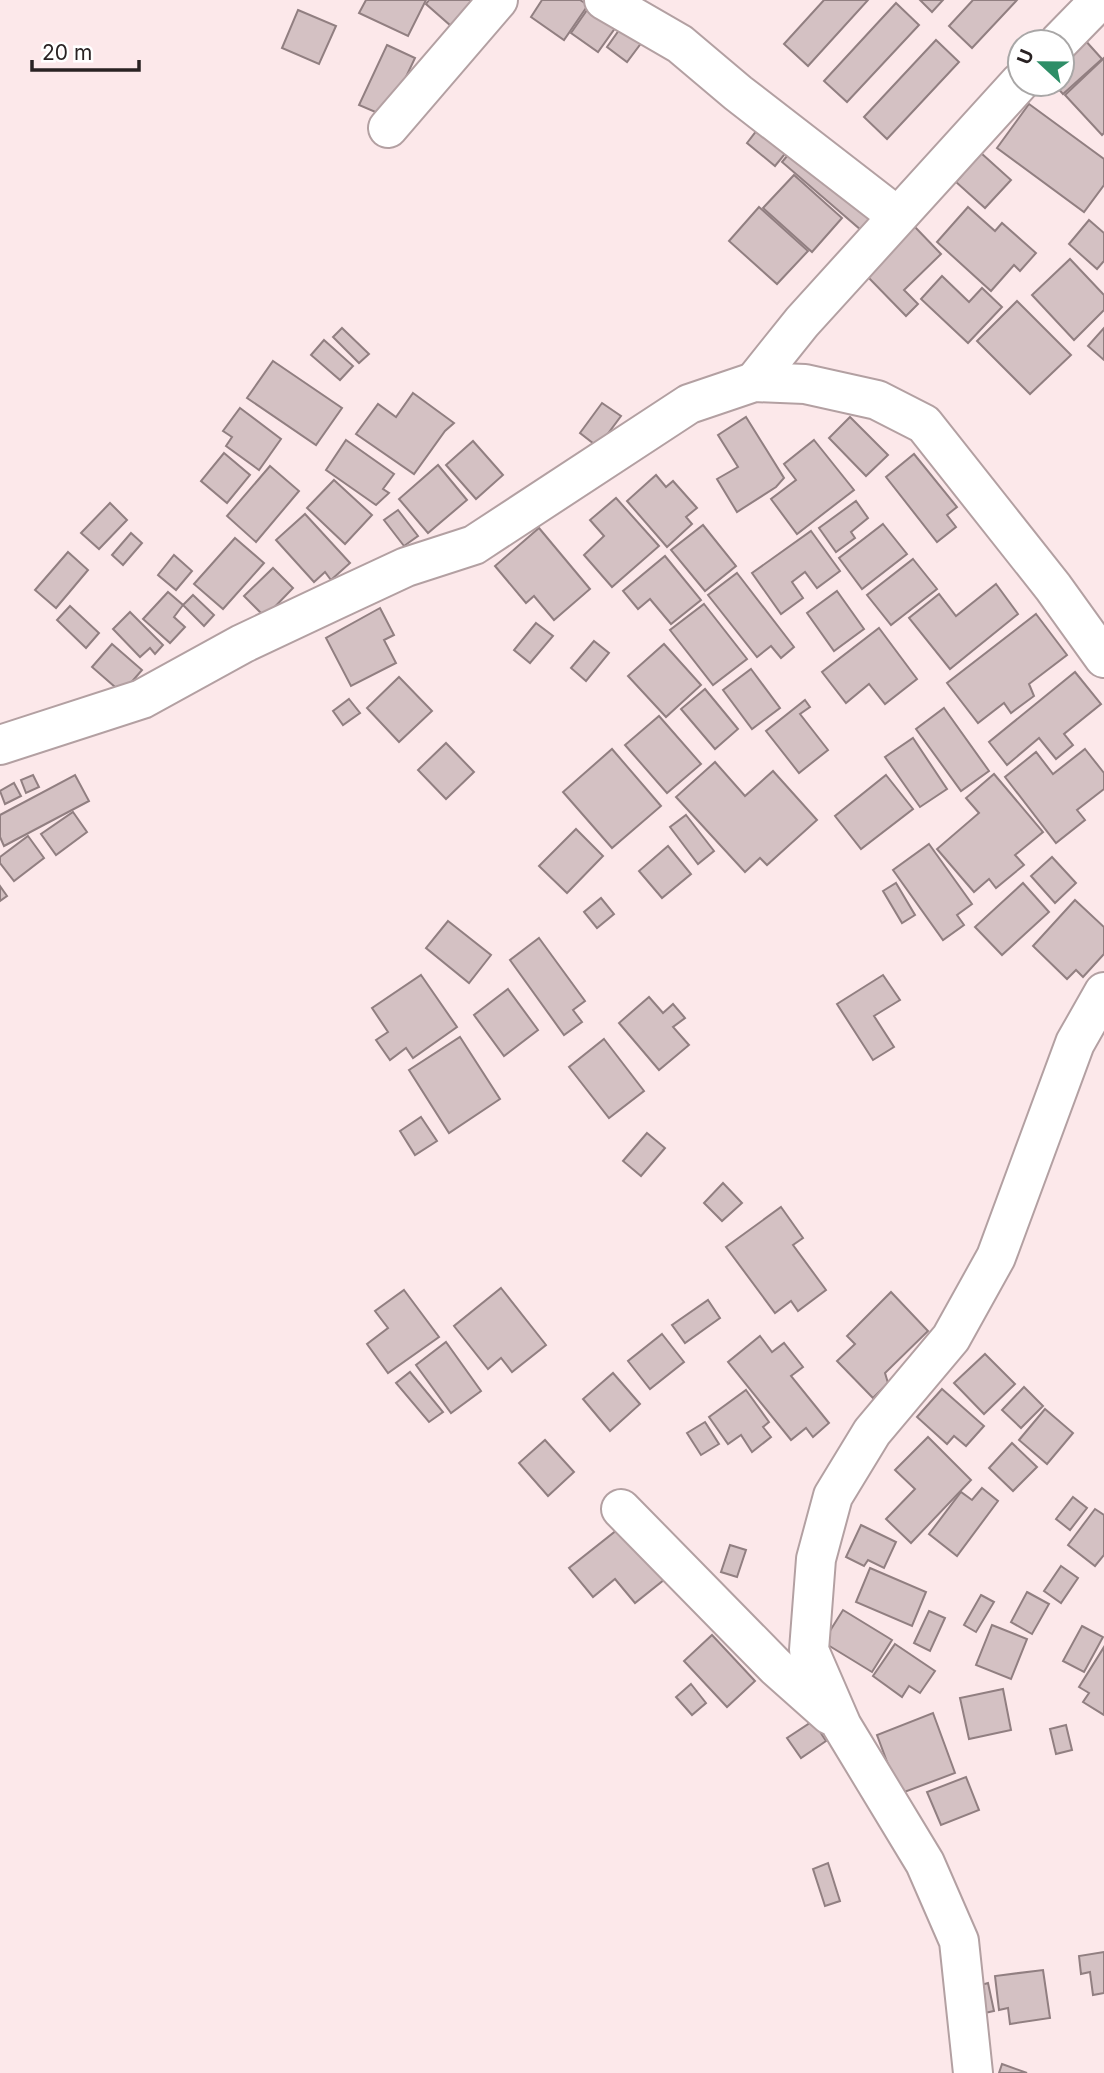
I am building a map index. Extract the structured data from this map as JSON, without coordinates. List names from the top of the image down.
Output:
{
  "scale_bar": "20 m",
  "north": "left"
}
